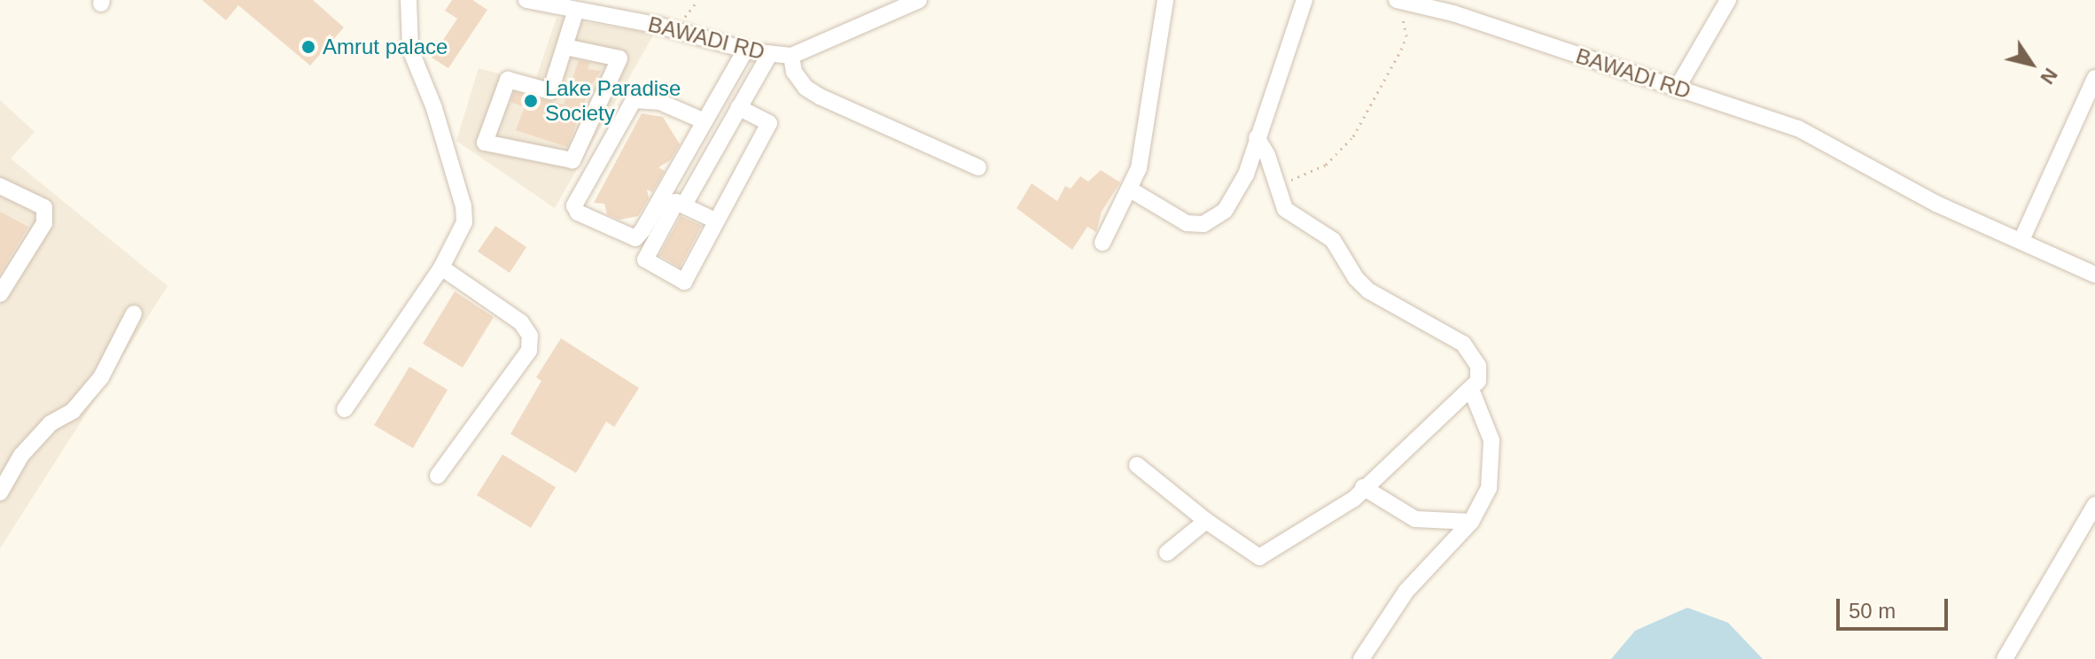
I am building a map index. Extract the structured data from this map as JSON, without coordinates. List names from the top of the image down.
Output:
{
  "streets": {
    "street": ["BAWADI RD"]
  },
  "places": ["Amrut palace", "Lake Paradise Society"],
  "scale_bar": "50 m",
  "north": "bottom right"
}
